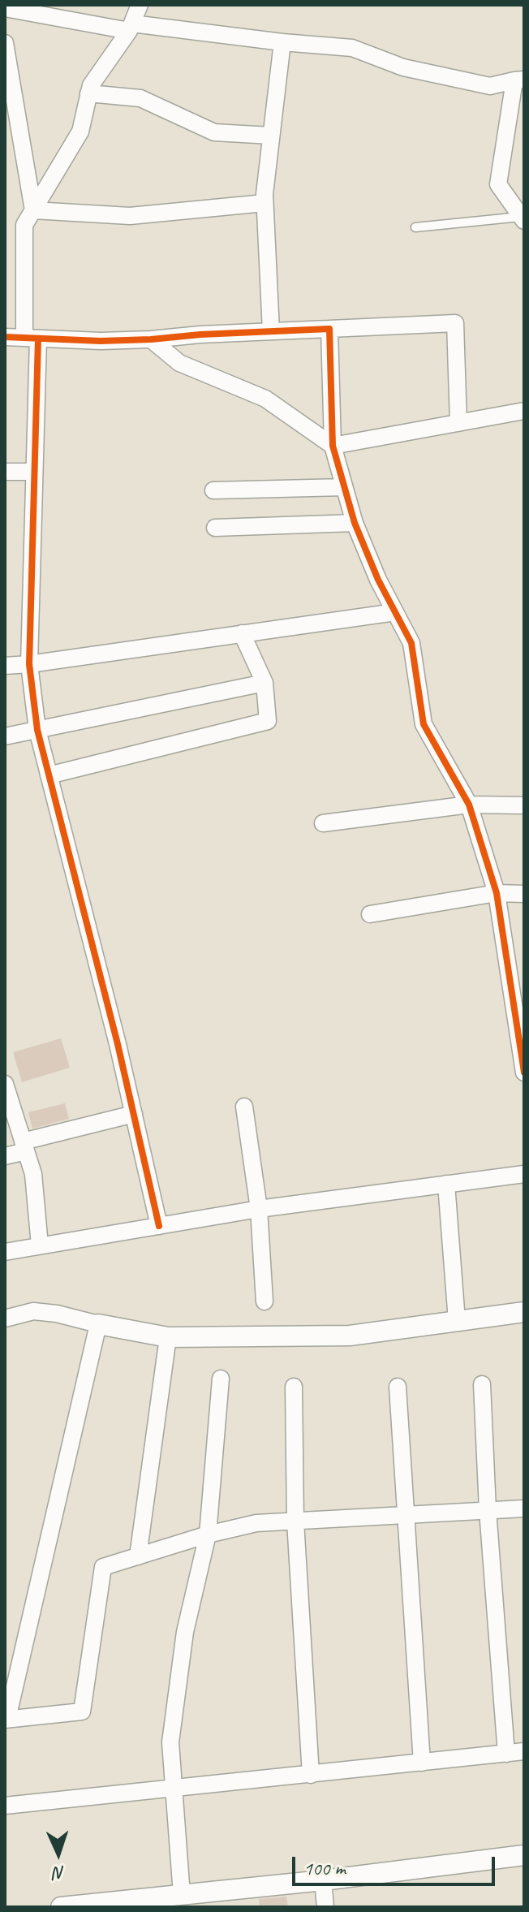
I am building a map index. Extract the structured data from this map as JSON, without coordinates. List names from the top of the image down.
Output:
{
  "scale_bar": "100 m",
  "north": "bottom"
}
